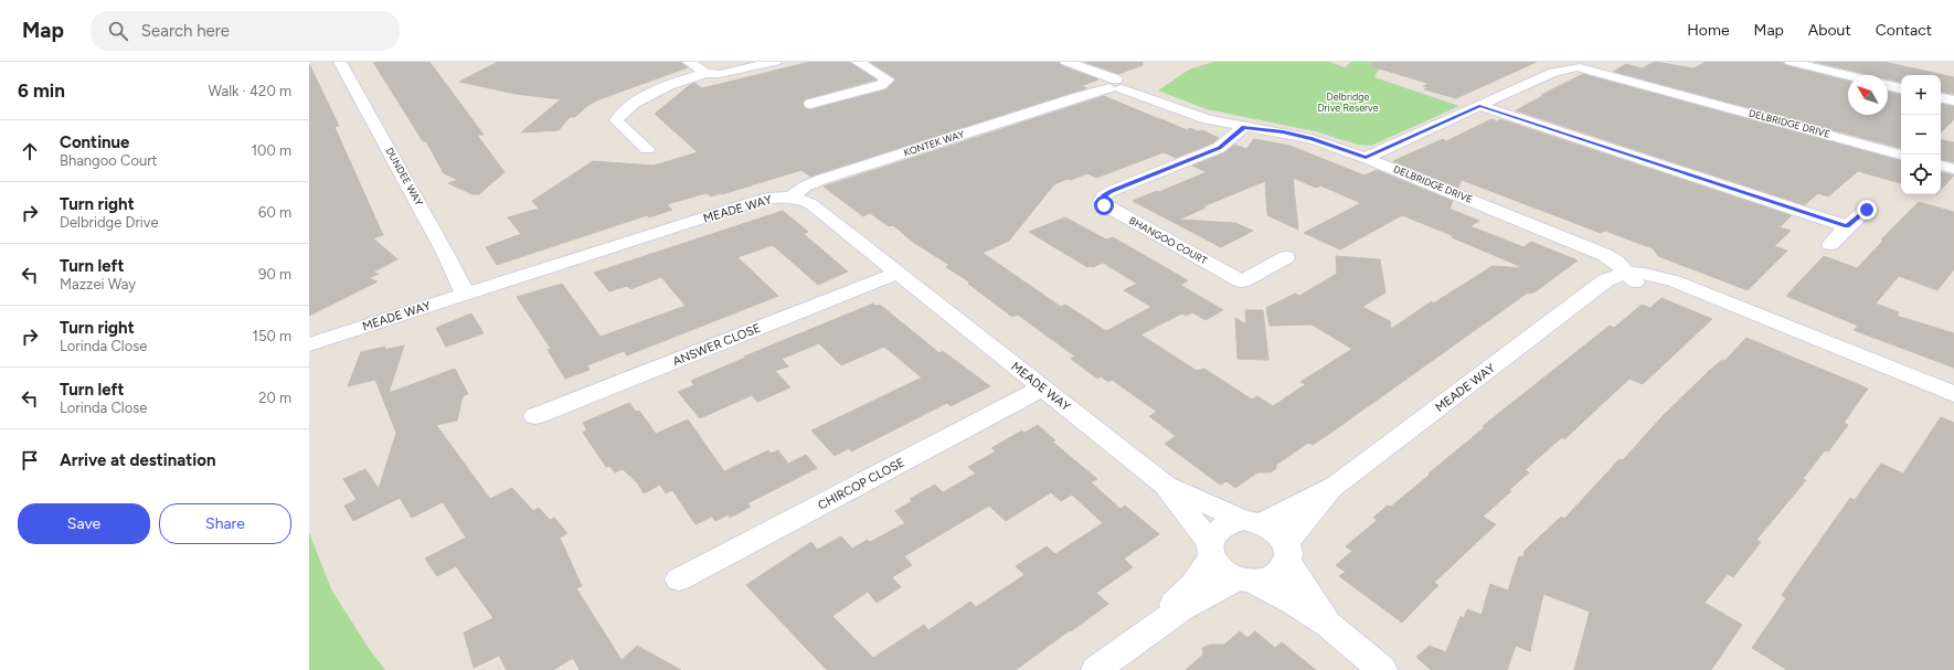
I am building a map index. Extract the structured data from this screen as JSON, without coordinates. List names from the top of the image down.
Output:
{
  "streets": {
    "street": [
      "DELBRIDGE DRIVE",
      "KONTEK WAY",
      "DUNDEE WAY",
      "MEADE WAY",
      "BHANGOO COURT",
      "ANSWER CLOSE",
      "CHIRCOP CLOSE"
    ]
  },
  "crossings": [
    ["DELBRIDGE DRIVE", "KONTEK WAY"],
    ["DELBRIDGE DRIVE", "MEADE WAY"],
    ["DELBRIDGE DRIVE", "BHANGOO COURT"],
    ["KONTEK WAY", "MEADE WAY"],
    ["DUNDEE WAY", "MEADE WAY"],
    ["MEADE WAY", "ANSWER CLOSE"],
    ["MEADE WAY", "CHIRCOP CLOSE"]
  ],
  "parks": ["Delbridge Drive Reserve"],
  "north": "top left",
  "page": {
    "header": "Map",
    "search": "Search here",
    "nav": [
      "Home",
      "Map",
      "About",
      "Contact"
    ],
    "heading": ["6 min", "Walk · 420 m"],
    "map_buttons": ["+", "−"],
    "list": [
      ["Continue", "Bhangoo Court", "100 m"],
      ["Turn right", "Delbridge Drive", "60 m"],
      ["Turn left", "Mazzei Way", "90 m"],
      ["Turn right", "Lorinda Close", "150 m"],
      ["Turn left", "Lorinda Close", "20 m"],
      "Arrive at destination"
    ],
    "buttons": ["Save", "Share"]
  }
}
